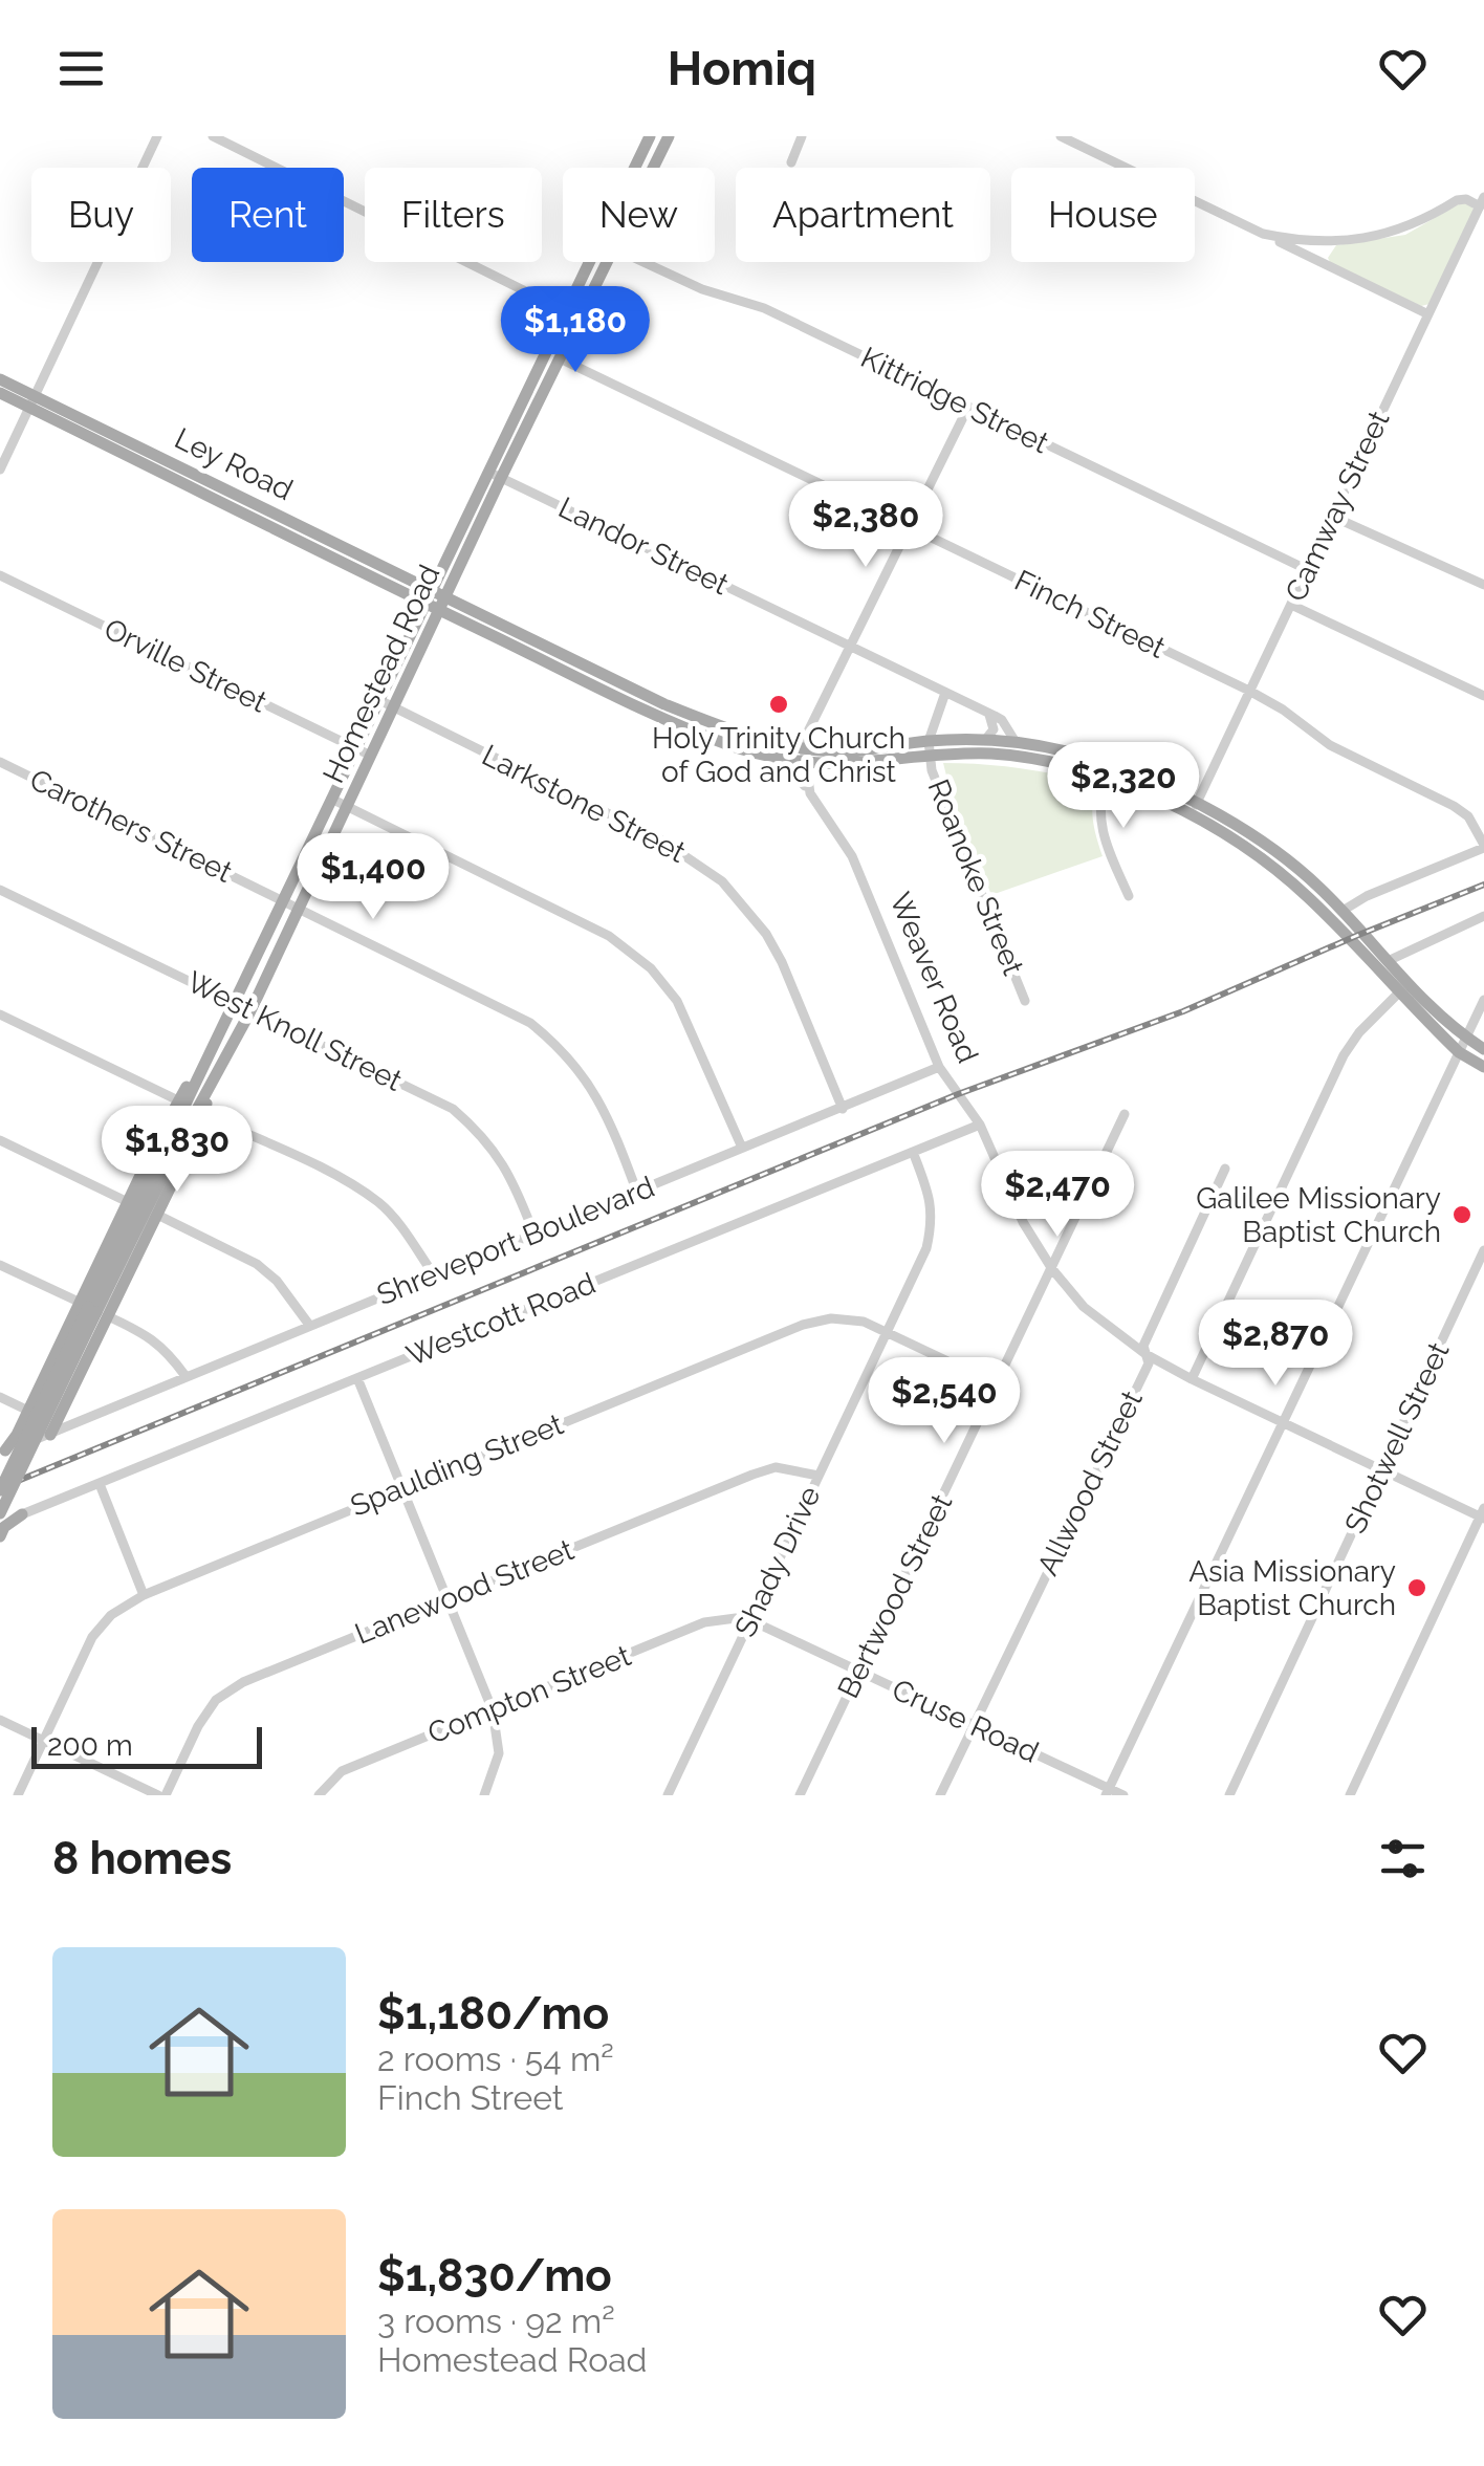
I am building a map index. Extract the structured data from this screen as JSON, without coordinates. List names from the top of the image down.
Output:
{
  "streets": {
    "main road": ["Ley Road", "Homestead Road"],
    "street": [
      "Kittridge Street",
      "Camway Street",
      "Landor Street",
      "Finch Street",
      "Orville Street",
      "Larkstone Street",
      "Carothers Street",
      "Roanoke Street",
      "Weaver Road",
      "West Knoll Street",
      "Shreveport Boulevard",
      "Westcott Road",
      "Shotwell Street",
      "Spaulding Street",
      "Allwood Street",
      "Shady Drive",
      "Lanewood Street",
      "Bertwood Street",
      "Compton Street",
      "Cruse Road"
    ]
  },
  "crossings": [
    ["Kittridge Street", "Camway Street"],
    ["Ley Road", "Homestead Road"],
    ["Camway Street", "Finch Street"],
    ["Landor Street", "Homestead Road"],
    ["Landor Street", "Roanoke Street"],
    ["Finch Street", "Homestead Road"],
    ["Orville Street", "Homestead Road"],
    ["Homestead Road", "Larkstone Street"],
    ["Homestead Road", "Carothers Street"],
    ["Homestead Road", "West Knoll Street"],
    ["Larkstone Street", "Shreveport Boulevard"],
    ["Carothers Street", "Shreveport Boulevard"],
    ["Weaver Road", "Shreveport Boulevard"],
    ["Weaver Road", "Westcott Road"],
    ["Weaver Road", "Shotwell Street"],
    ["Weaver Road", "Allwood Street"],
    ["Weaver Road", "Bertwood Street"],
    ["West Knoll Street", "Shreveport Boulevard"],
    ["Westcott Road", "Shady Drive"],
    ["Spaulding Street", "Shady Drive"],
    ["Spaulding Street", "Bertwood Street"],
    ["Allwood Street", "Cruse Road"],
    ["Shady Drive", "Lanewood Street"],
    ["Shady Drive", "Compton Street"],
    ["Shady Drive", "Cruse Road"],
    ["Bertwood Street", "Cruse Road"],
    ["Compton Street", "Cruse Road"]
  ],
  "places": ["Holy Trinity Church of God and Christ", "Galilee Missionary Baptist Church", "Asia Missionary Baptist Church"],
  "scale_bar": "200 m",
  "page": {
    "header": "Homiq",
    "chip": [
      "Buy",
      "Rent",
      "Filters",
      "New",
      "Apartment",
      "House"
    ],
    "price": [
      "$1,180",
      "$2,380",
      "$2,320",
      "$1,400",
      "$1,830",
      "$2,470",
      "$2,870",
      "$2,540"
    ],
    "scale": "200 m",
    "heading": "8 homes",
    "list": [
      {
        "name": "$1,180/mo",
        "note": "2 rooms · 54 m² · Finch Street"
      },
      {
        "name": "$1,830/mo",
        "note": "3 rooms · 92 m² · Homestead Road"
      }
    ]
  }
}
